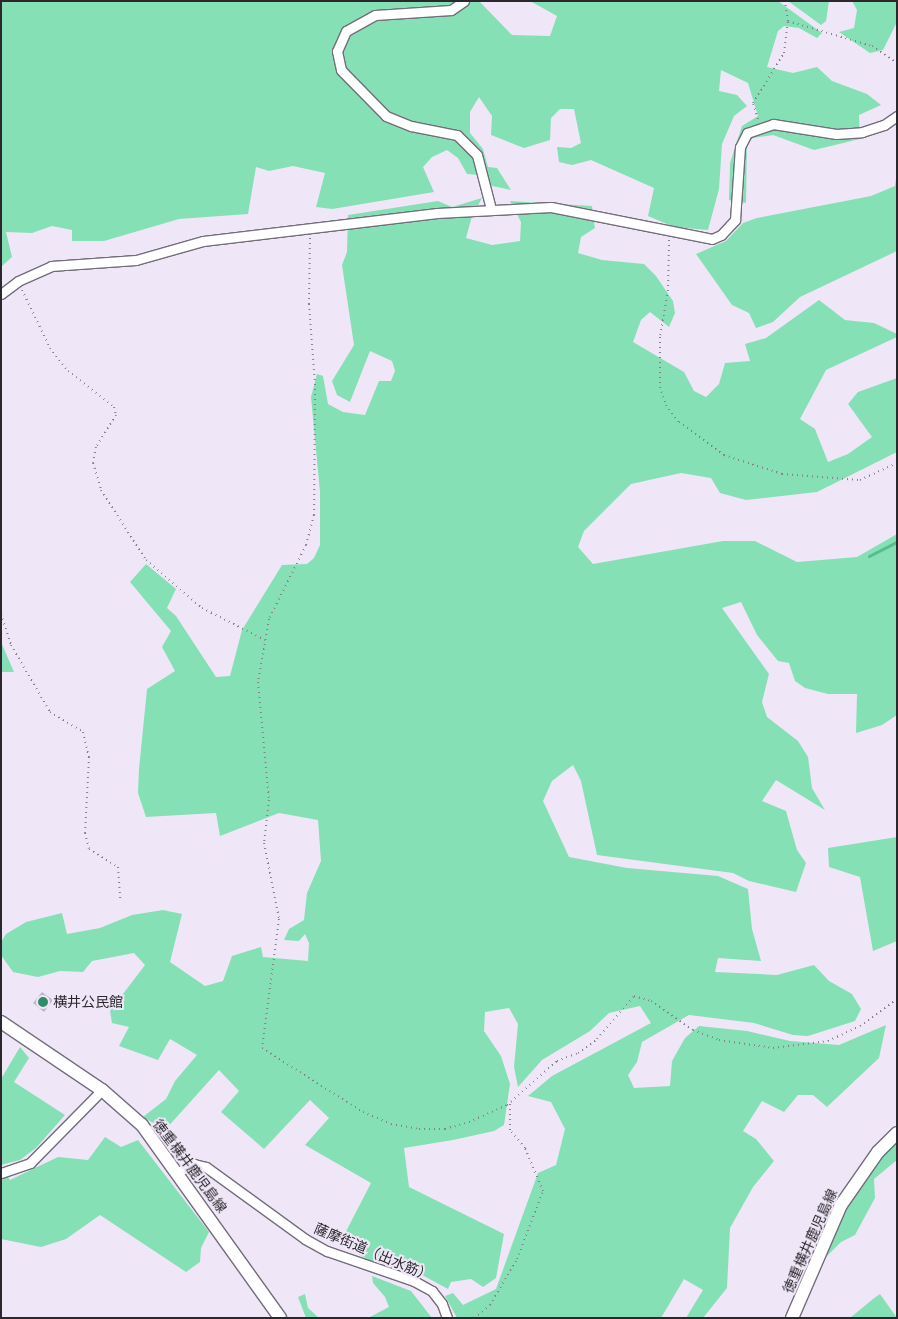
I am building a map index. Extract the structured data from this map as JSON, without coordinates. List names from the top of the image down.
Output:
{
  "streets": {
    "main road": ["徳重横井鹿児島線"],
    "street": ["薩摩街道（出水筋）"]
  },
  "crossings": [
    ["徳重横井鹿児島線", "薩摩街道（出水筋）"]
  ],
  "places": ["横井公民館"]
}
